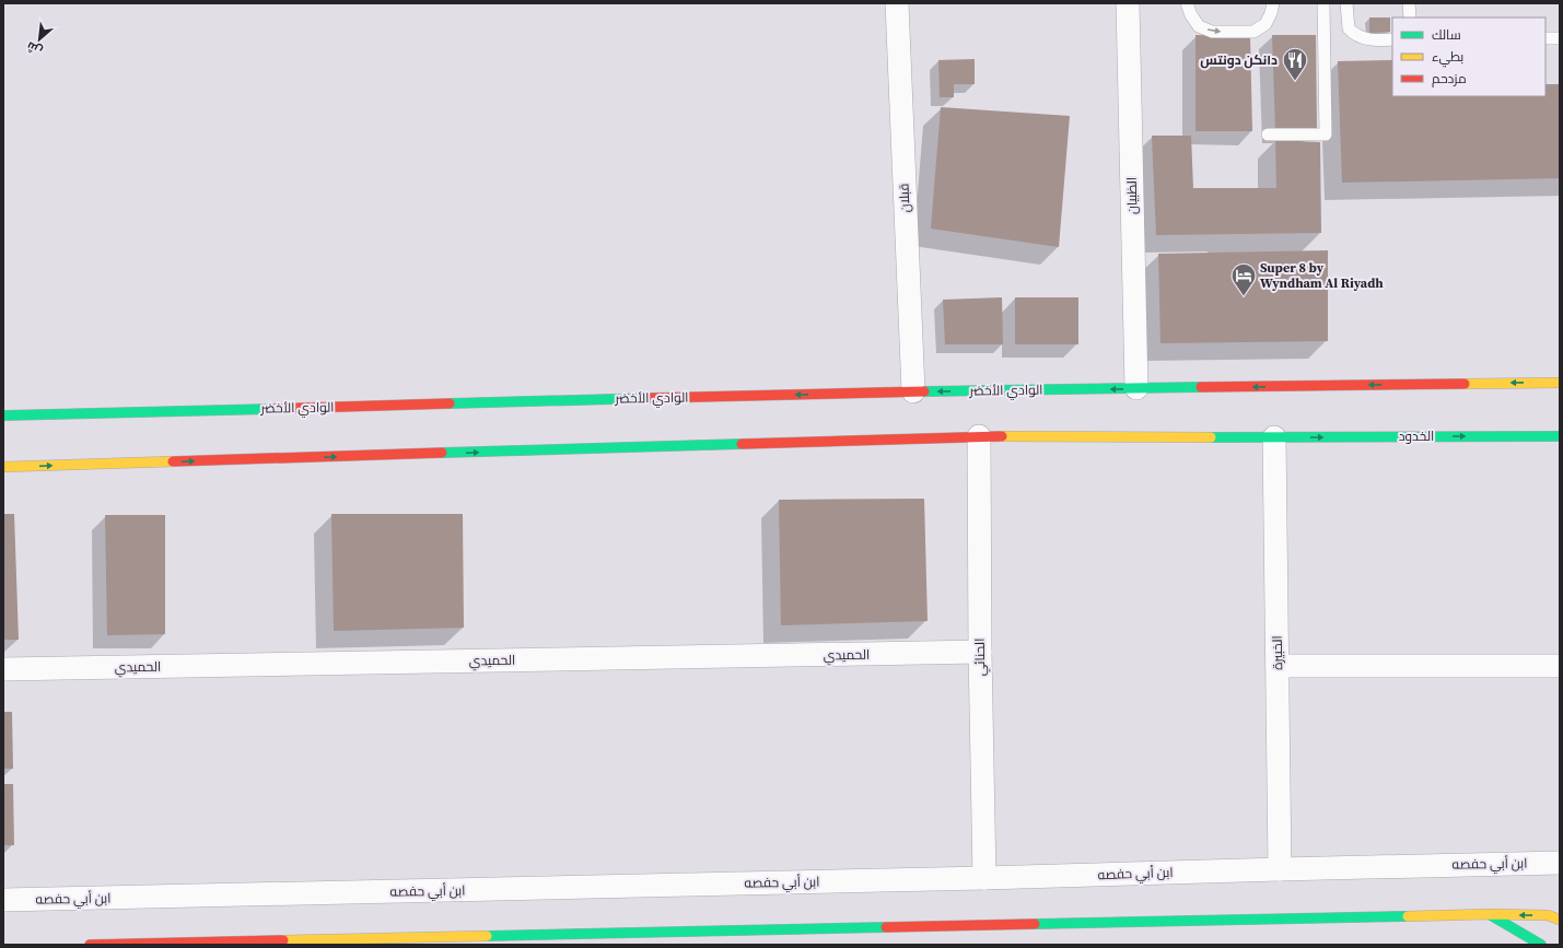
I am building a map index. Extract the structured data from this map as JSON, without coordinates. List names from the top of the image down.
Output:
{
  "streets": {
    "street": [
      "الظبيان",
      "قبلان",
      "الوادي الأخضر",
      "الخدود",
      "الخبيرة",
      "الحميدي",
      "الحنائي",
      "ابن أبي حفصه"
    ]
  },
  "crossings": [
    ["الظبيان", "الوادي الأخضر"],
    ["قبلان", "الوادي الأخضر"],
    ["الخدود", "الخبيرة"],
    ["الخبيرة", "ابن أبي حفصه"],
    ["الحميدي", "الحنائي"],
    ["الحنائي", "ابن أبي حفصه"]
  ],
  "one_way": ["الخدود"],
  "places": {
    "restaurant": ["دانكن دونتس"],
    "hotel": ["Super 8 by Wyndham Al Riyadh"]
  },
  "legend": ["سالك", "بطيء", "مزدحم"],
  "north": "bottom left"
}
